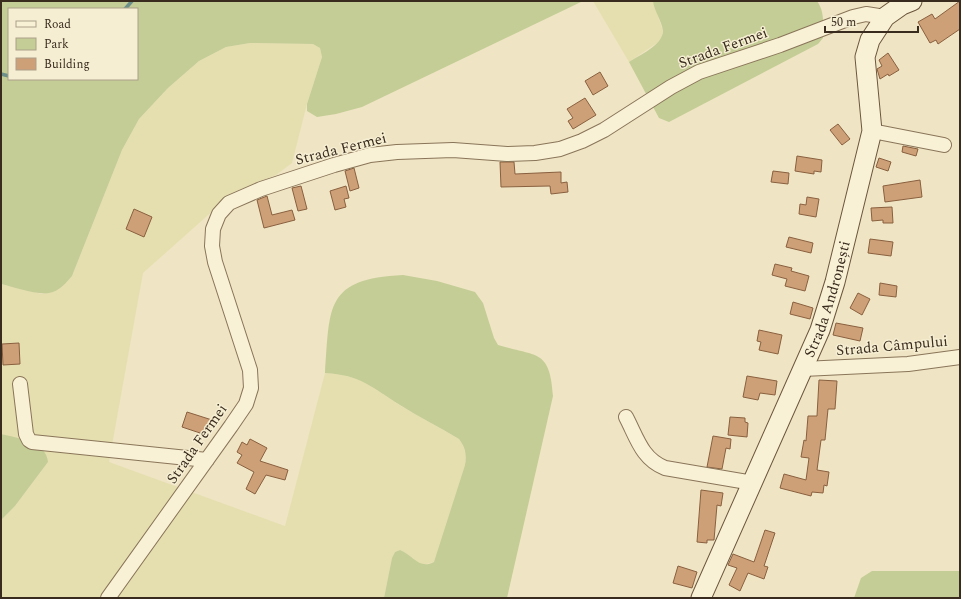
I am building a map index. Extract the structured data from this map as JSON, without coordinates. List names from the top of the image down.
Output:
{
  "streets": {
    "street": ["Strada Fermei", "Strada Andronești", "Strada Câmpului"]
  },
  "crossings": [
    ["Strada Fermei", "Strada Andronești"],
    ["Strada Andronești", "Strada Câmpului"]
  ],
  "legend": ["Road", "Park", "Building"],
  "scale_bar": "50 m"
}
